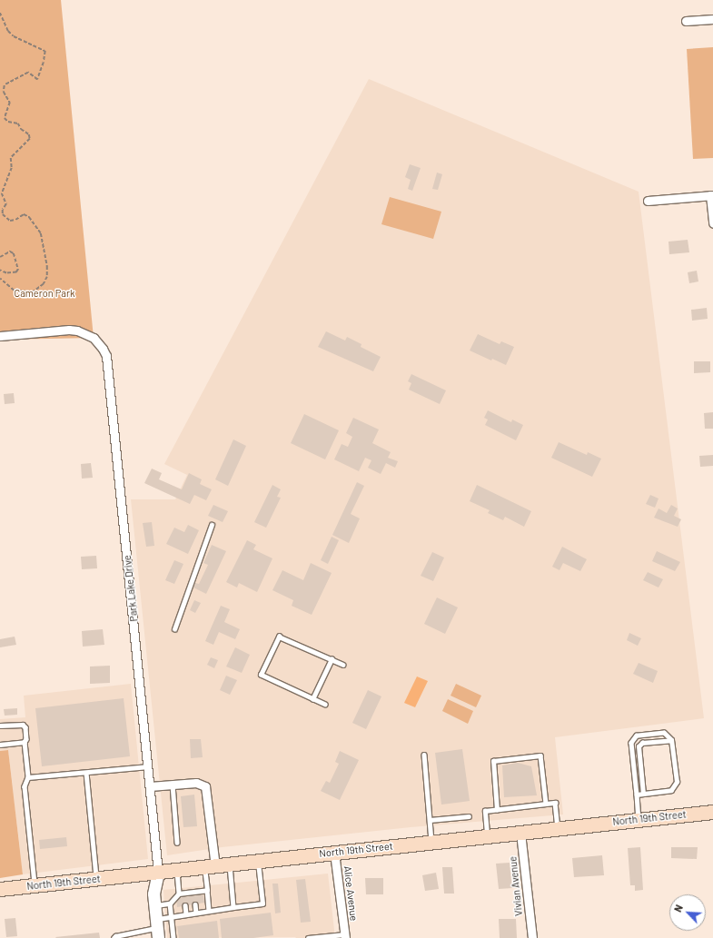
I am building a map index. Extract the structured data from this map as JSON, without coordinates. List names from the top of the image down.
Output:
{
  "streets": {
    "main road": ["North 19th Street"],
    "street": ["Park Lake Drive", "Vivian Avenue", "Alice Avenue"]
  },
  "crossings": [
    ["Park Lake Drive", "North 19th Street"],
    ["North 19th Street", "Vivian Avenue"],
    ["North 19th Street", "Alice Avenue"]
  ],
  "parks": ["Cameron Park"],
  "north": "top left"
}
